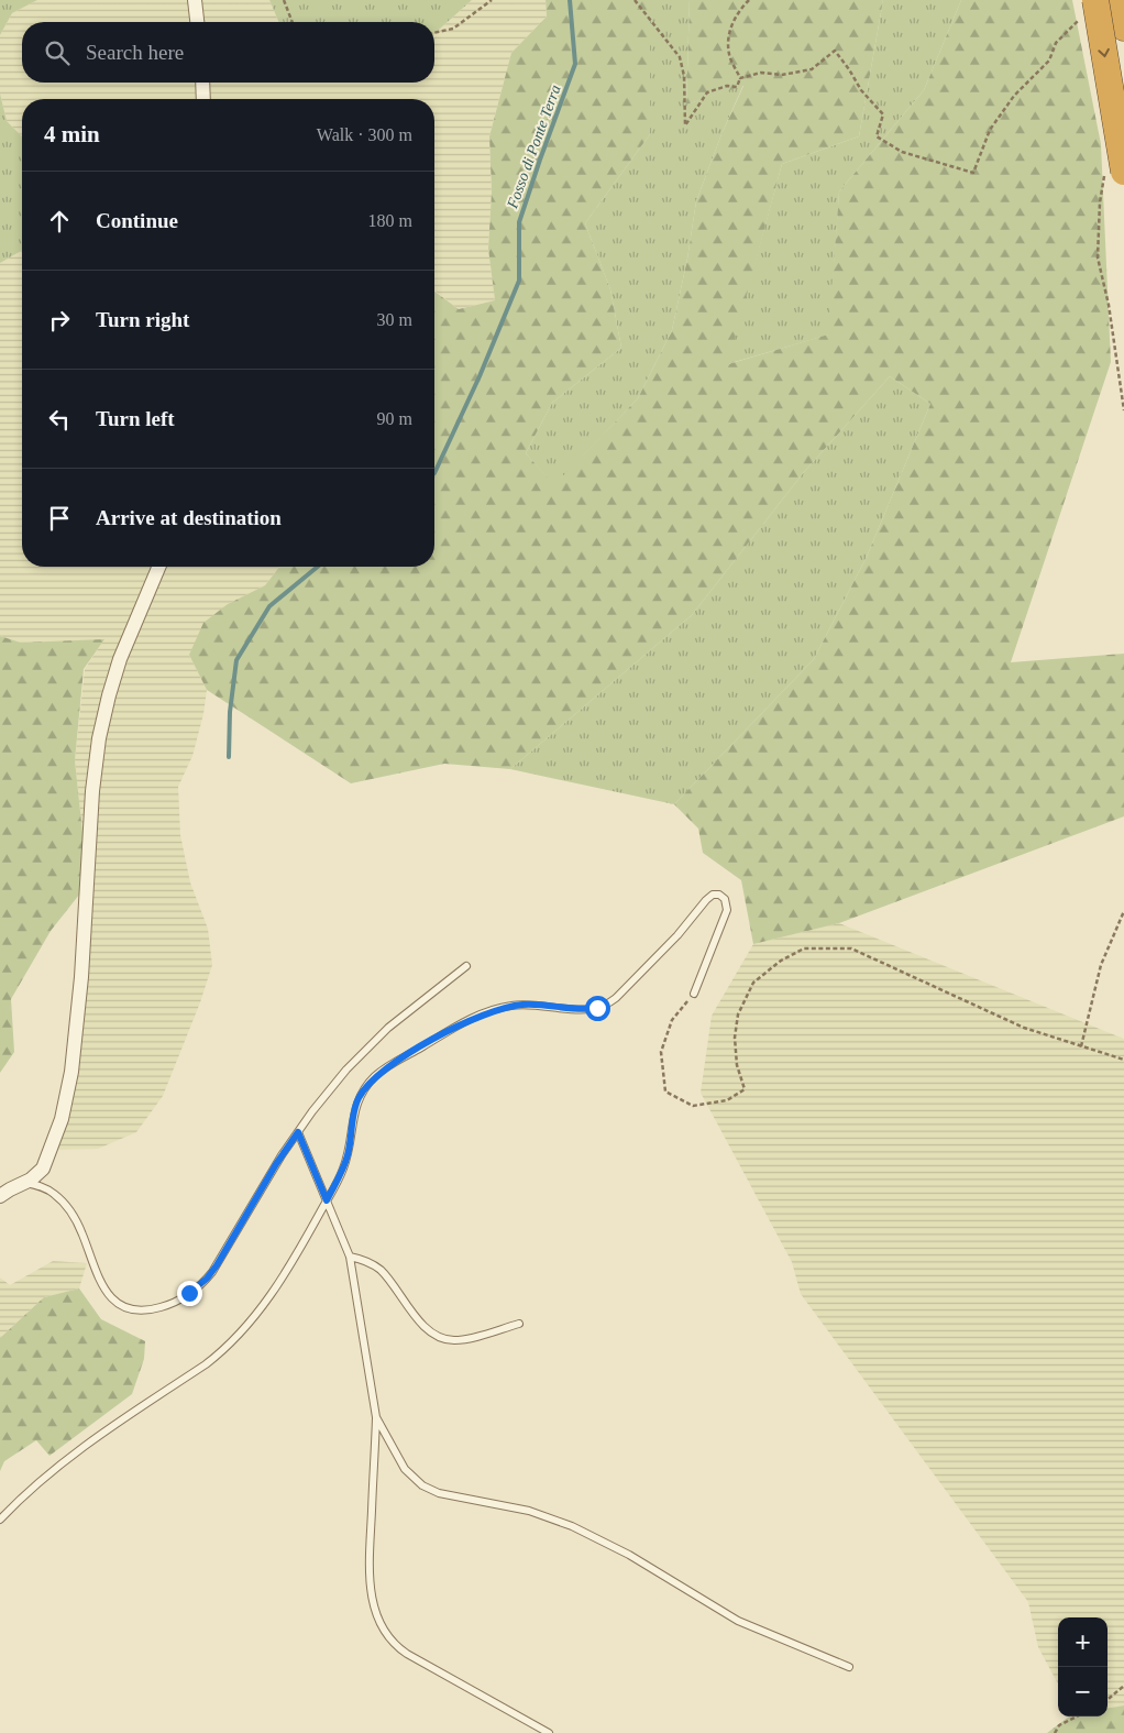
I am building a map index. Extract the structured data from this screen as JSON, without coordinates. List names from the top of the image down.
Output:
{
  "water": ["Fosso di Ponte Terra"],
  "page": {
    "search": "Search here",
    "heading": ["4 min", "Walk · 300 m"],
    "list": [
      ["Continue", "180 m"],
      ["Turn right", "30 m"],
      ["Turn left", "90 m"],
      "Arrive at destination"
    ],
    "map_buttons": ["+", "−"]
  }
}
